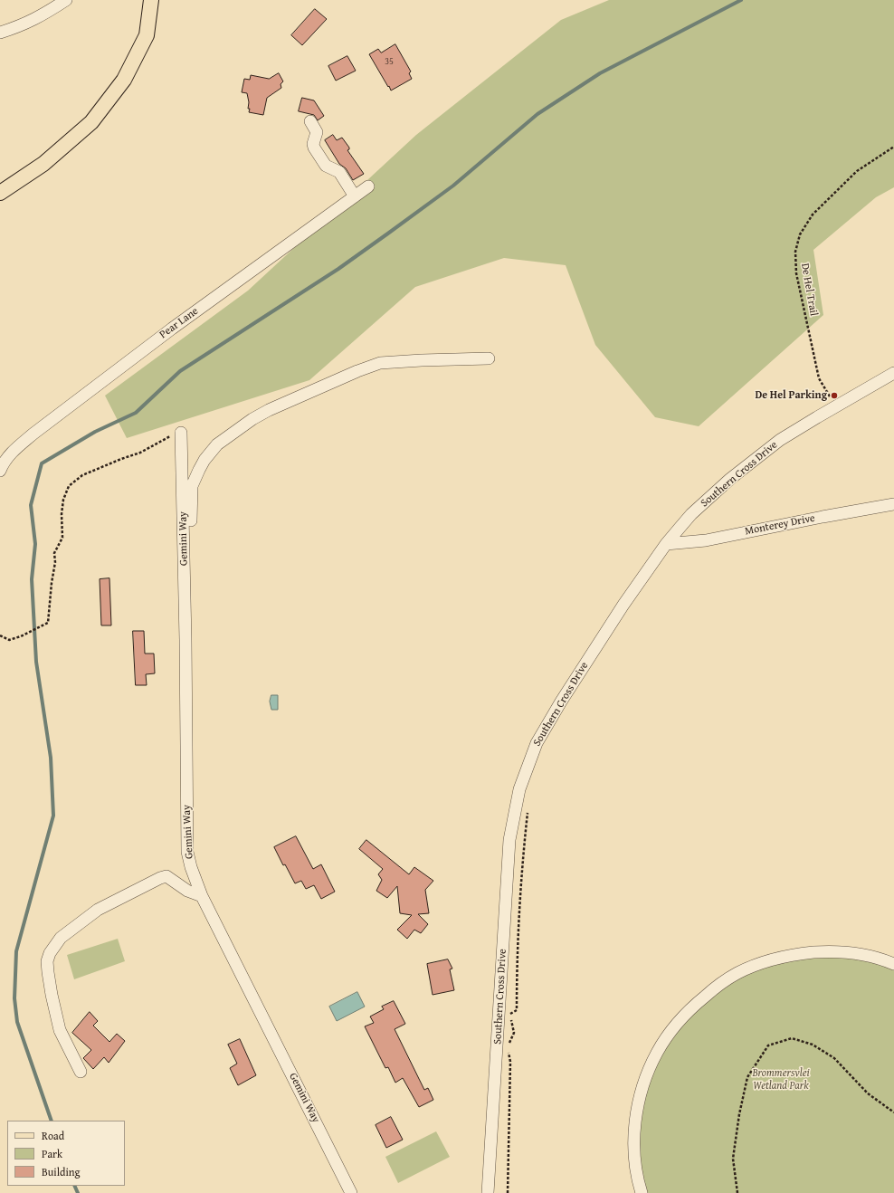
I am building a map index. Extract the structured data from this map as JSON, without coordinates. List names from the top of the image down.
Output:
{
  "streets": {
    "street": [
      "Pear Lane",
      "Southern Cross Drive",
      "Monterey Drive",
      "Gemini Way"
    ],
    "path": ["De Hel Trail"]
  },
  "crossings": [
    ["De Hel Trail", "Southern Cross Drive"],
    ["Southern Cross Drive", "Monterey Drive"]
  ],
  "parks": ["Brommersvlei Wetland Park"],
  "places": ["De Hel Parking"],
  "house_numbers": ["35"],
  "legend": ["Road", "Park", "Building"]
}
